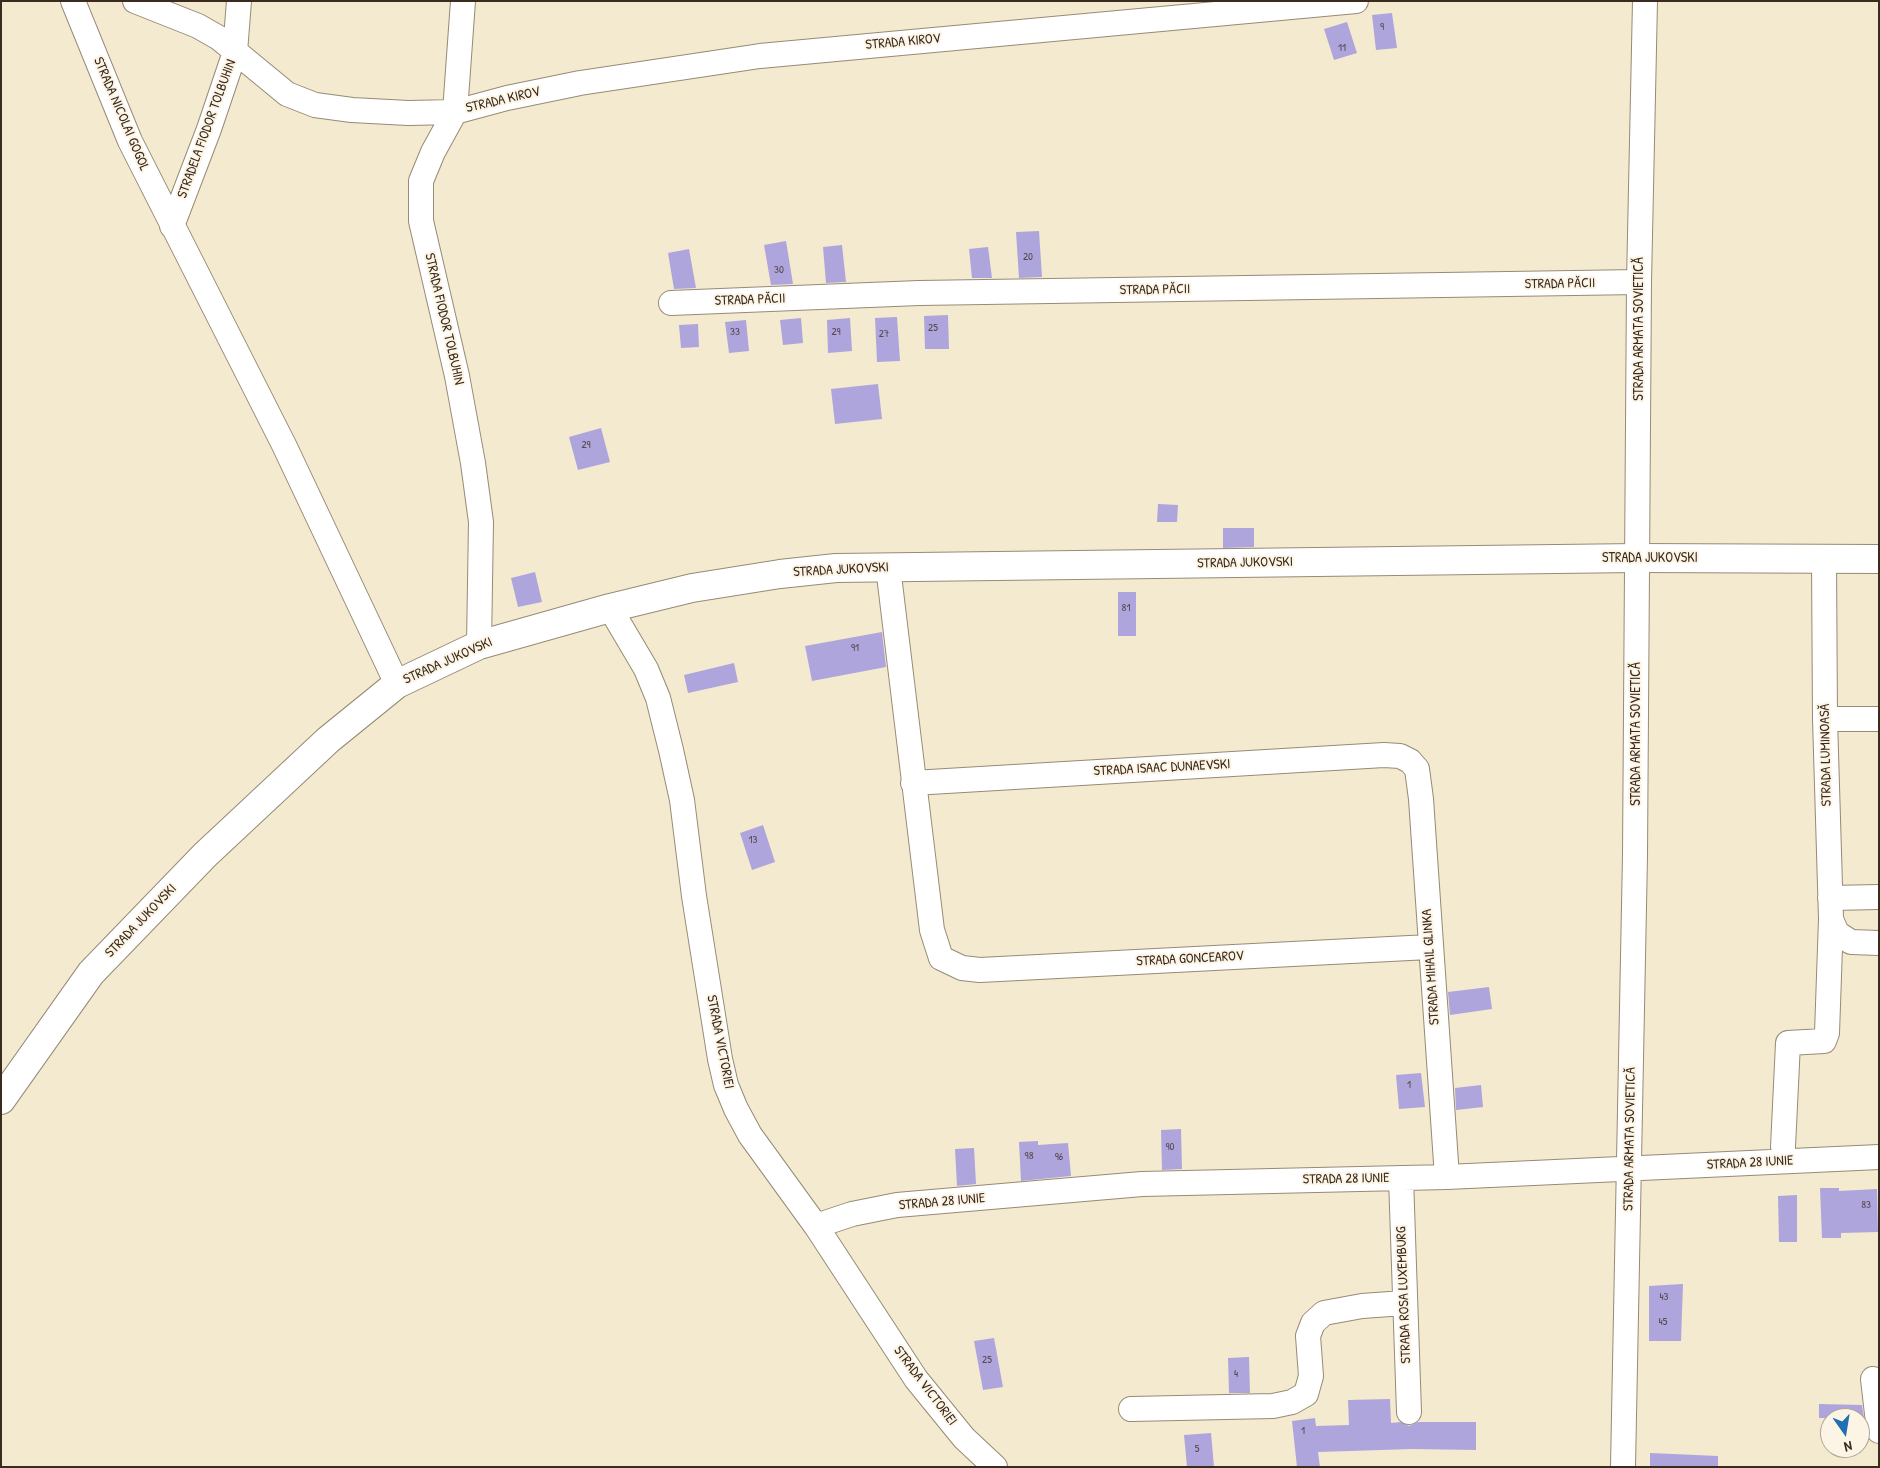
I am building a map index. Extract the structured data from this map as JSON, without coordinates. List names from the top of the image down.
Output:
{
  "streets": {
    "main road": ["STRADA JUKOVSKI"],
    "street": [
      "STRADA KIROV",
      "STRADA NICOLAI GOGOL",
      "STRADELA FIODOR TOLBUHIN",
      "STRADA PĂCII",
      "STRADA FIODOR TOLBUHIN",
      "STRADA ARMATA SOVIETICĂ",
      "STRADA LUMINOASĂ",
      "STRADA ISAAC DUNAEVSKI",
      "STRADA GONCEAROV",
      "STRADA MIHAIL GLINKA",
      "STRADA VICTORIEI",
      "STRADA 28 IUNIE",
      "STRADA ROSA LUXEMBURG"
    ]
  },
  "crossings": [
    ["STRADA KIROV", "STRADELA FIODOR TOLBUHIN"],
    ["STRADA KIROV", "STRADA FIODOR TOLBUHIN"],
    ["STRADA NICOLAI GOGOL", "STRADELA FIODOR TOLBUHIN"],
    ["STRADA NICOLAI GOGOL", "STRADA JUKOVSKI"],
    ["STRADA PĂCII", "STRADA ARMATA SOVIETICĂ"],
    ["STRADA FIODOR TOLBUHIN", "STRADA JUKOVSKI"],
    ["STRADA ARMATA SOVIETICĂ", "STRADA JUKOVSKI"],
    ["STRADA ARMATA SOVIETICĂ", "STRADA 28 IUNIE"],
    ["STRADA JUKOVSKI", "STRADA LUMINOASĂ"],
    ["STRADA JUKOVSKI", "STRADA VICTORIEI"],
    ["STRADA ISAAC DUNAEVSKI", "STRADA GONCEAROV"],
    ["STRADA ISAAC DUNAEVSKI", "STRADA MIHAIL GLINKA"],
    ["STRADA GONCEAROV", "STRADA MIHAIL GLINKA"],
    ["STRADA MIHAIL GLINKA", "STRADA 28 IUNIE"],
    ["STRADA VICTORIEI", "STRADA 28 IUNIE"],
    ["STRADA 28 IUNIE", "STRADA ROSA LUXEMBURG"]
  ],
  "house_numbers": [
    "9",
    "11",
    "20",
    "30",
    "25",
    "33",
    "29",
    "27",
    "29",
    "81",
    "91",
    "13",
    "1",
    "90",
    "98",
    "96",
    "83",
    "43",
    "45",
    "25",
    "4",
    "1",
    "5"
  ],
  "north": "bottom"
}
